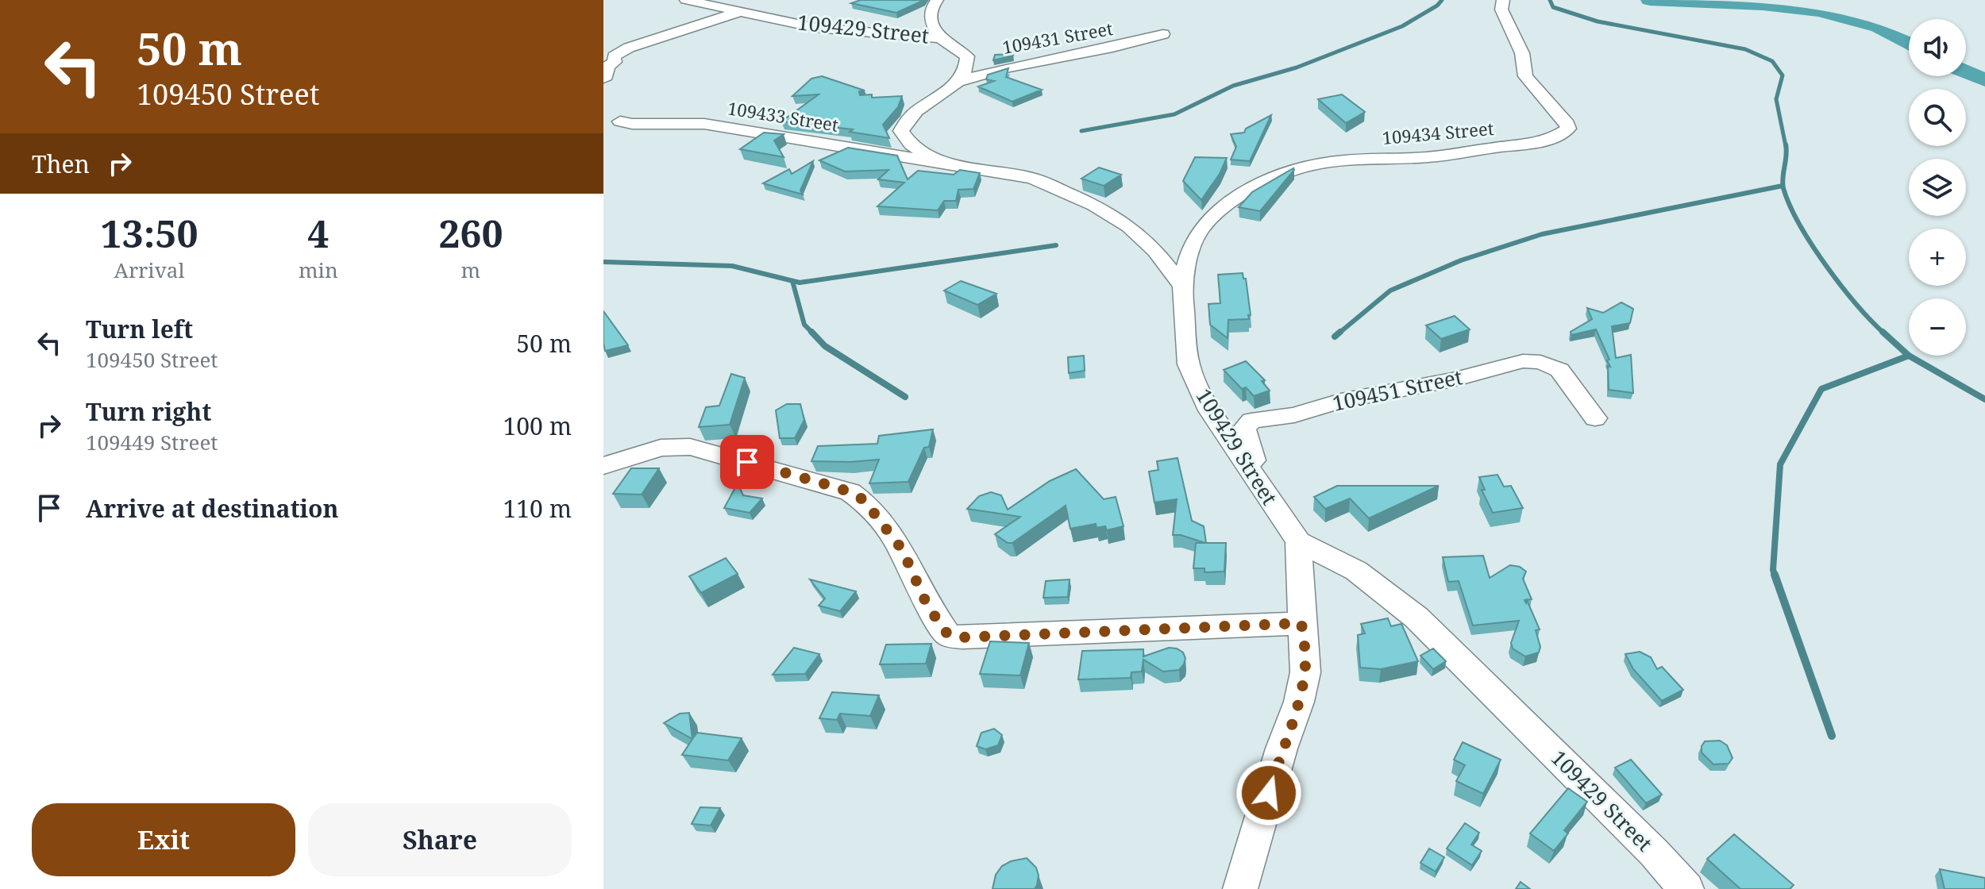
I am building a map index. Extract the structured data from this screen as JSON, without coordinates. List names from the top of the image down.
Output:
{
  "streets": {
    "street": [
      "109429 Street",
      "109431 Street",
      "109433 Street",
      "109434 Street",
      "109451 Street"
    ]
  },
  "crossings": [
    ["109429 Street", "109431 Street"],
    ["109429 Street", "109434 Street"],
    ["109429 Street", "109451 Street"]
  ],
  "page": {
    "turn": ["50 m", "109450 Street"],
    "map_buttons": ["+", "−"],
    "then": "Then",
    "eta": [
      "13:50",
      "Arrival",
      "4",
      "min",
      "260",
      "m"
    ],
    "list": [
      {
        "name": "Turn left",
        "note": "109450 Street",
        "value": "50 m"
      },
      {
        "name": "Turn right",
        "note": "109449 Street",
        "value": "100 m"
      },
      {
        "name": "Arrive at destination",
        "value": "110 m"
      }
    ],
    "buttons": ["Exit", "Share"]
  }
}
